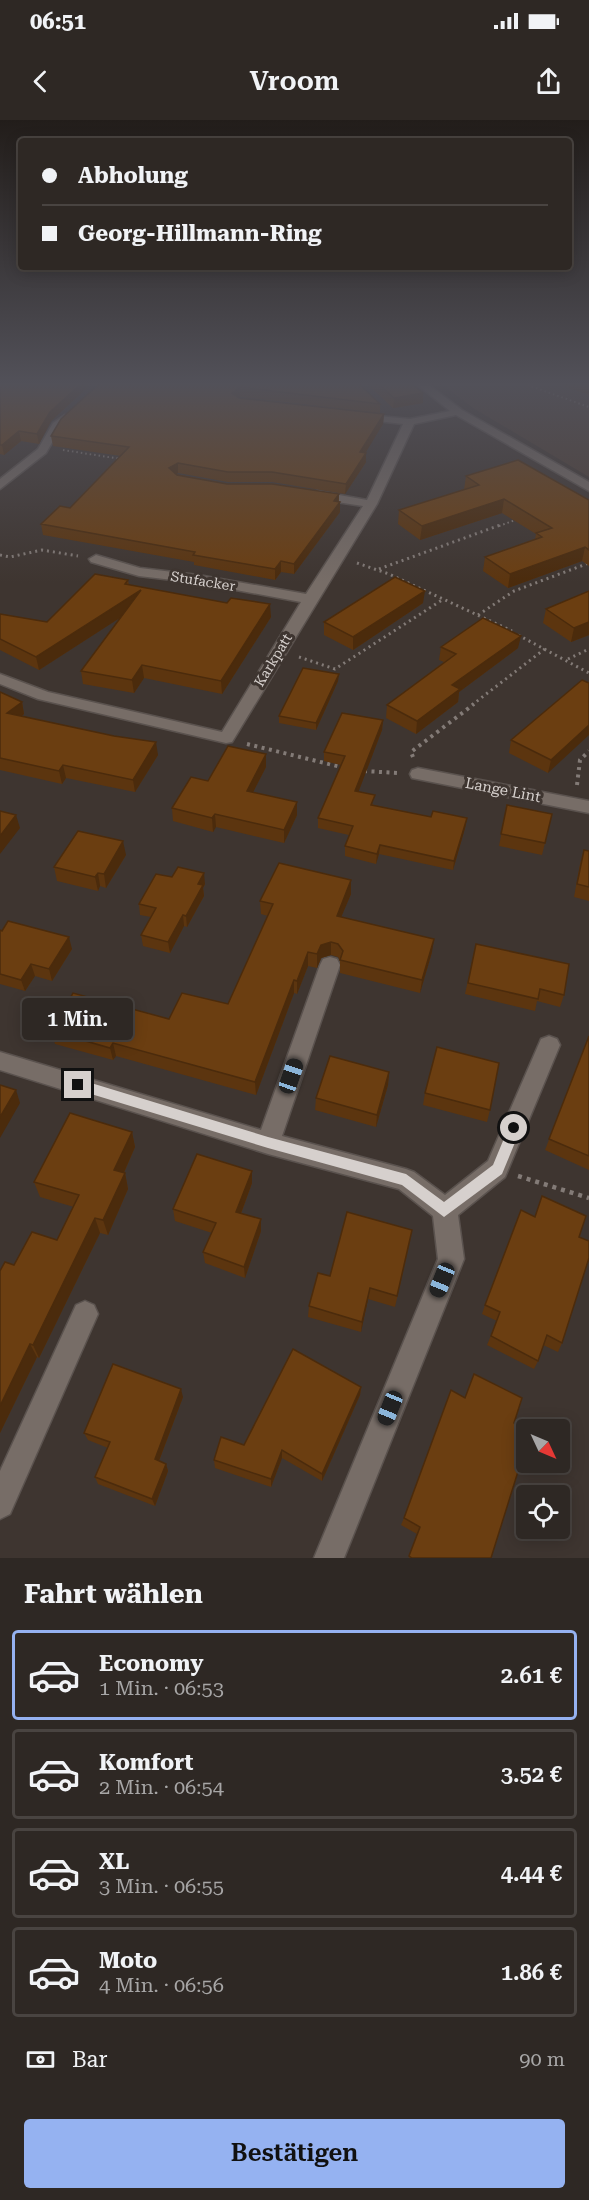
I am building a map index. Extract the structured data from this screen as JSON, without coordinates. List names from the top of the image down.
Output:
{
  "streets": {
    "street": ["Stufacker", "Karkpatt", "Lange Lint"]
  },
  "crossings": [
    ["Stufacker", "Karkpatt"]
  ],
  "north": "bottom right",
  "page": {
    "status": "06:51",
    "header": "Vroom",
    "banner": ["Abholung", "Georg-Hillmann-Ring"],
    "bubble": "1 Min.",
    "heading": "Fahrt wählen",
    "list": [
      {
        "name": "Economy",
        "note": "1 Min. · 06:53",
        "value": "2.61 €"
      },
      {
        "name": "Komfort",
        "note": "2 Min. · 06:54",
        "value": "3.52 €"
      },
      {
        "name": "XL",
        "note": "3 Min. · 06:55",
        "value": "4.44 €"
      },
      {
        "name": "Moto",
        "note": "4 Min. · 06:56",
        "value": "1.86 €"
      }
    ],
    "pay": ["Bar", "90 m"],
    "buttons": "Bestätigen"
  }
}
